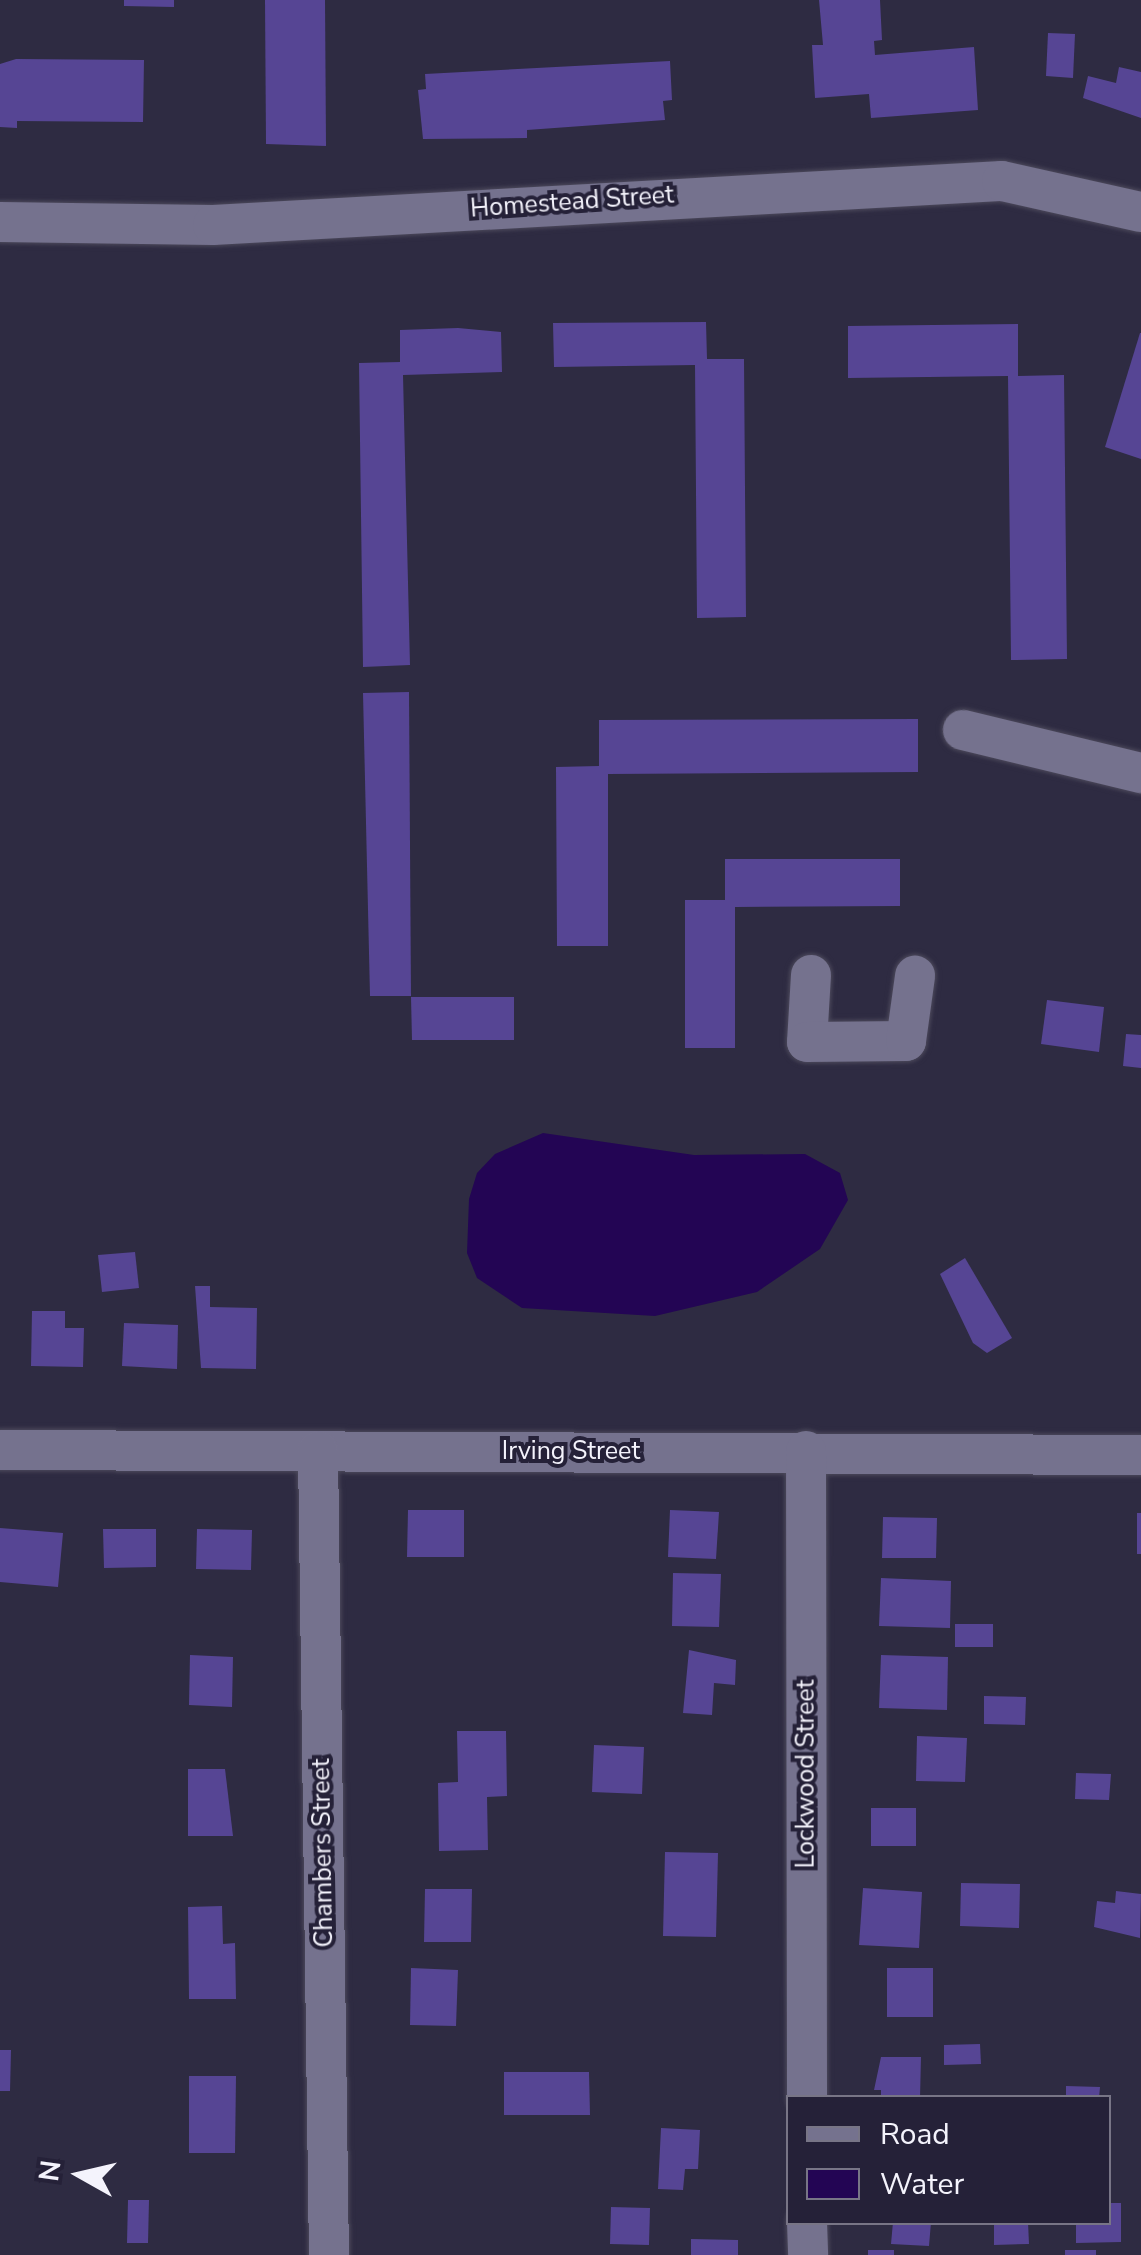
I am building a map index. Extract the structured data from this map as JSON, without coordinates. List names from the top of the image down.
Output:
{
  "streets": {
    "street": [
      "Homestead Street",
      "Irving Street",
      "Lockwood Street",
      "Chambers Street"
    ]
  },
  "crossings": [
    ["Irving Street", "Lockwood Street"],
    ["Irving Street", "Chambers Street"]
  ],
  "legend": ["Road", "Water"],
  "north": "left"
}
